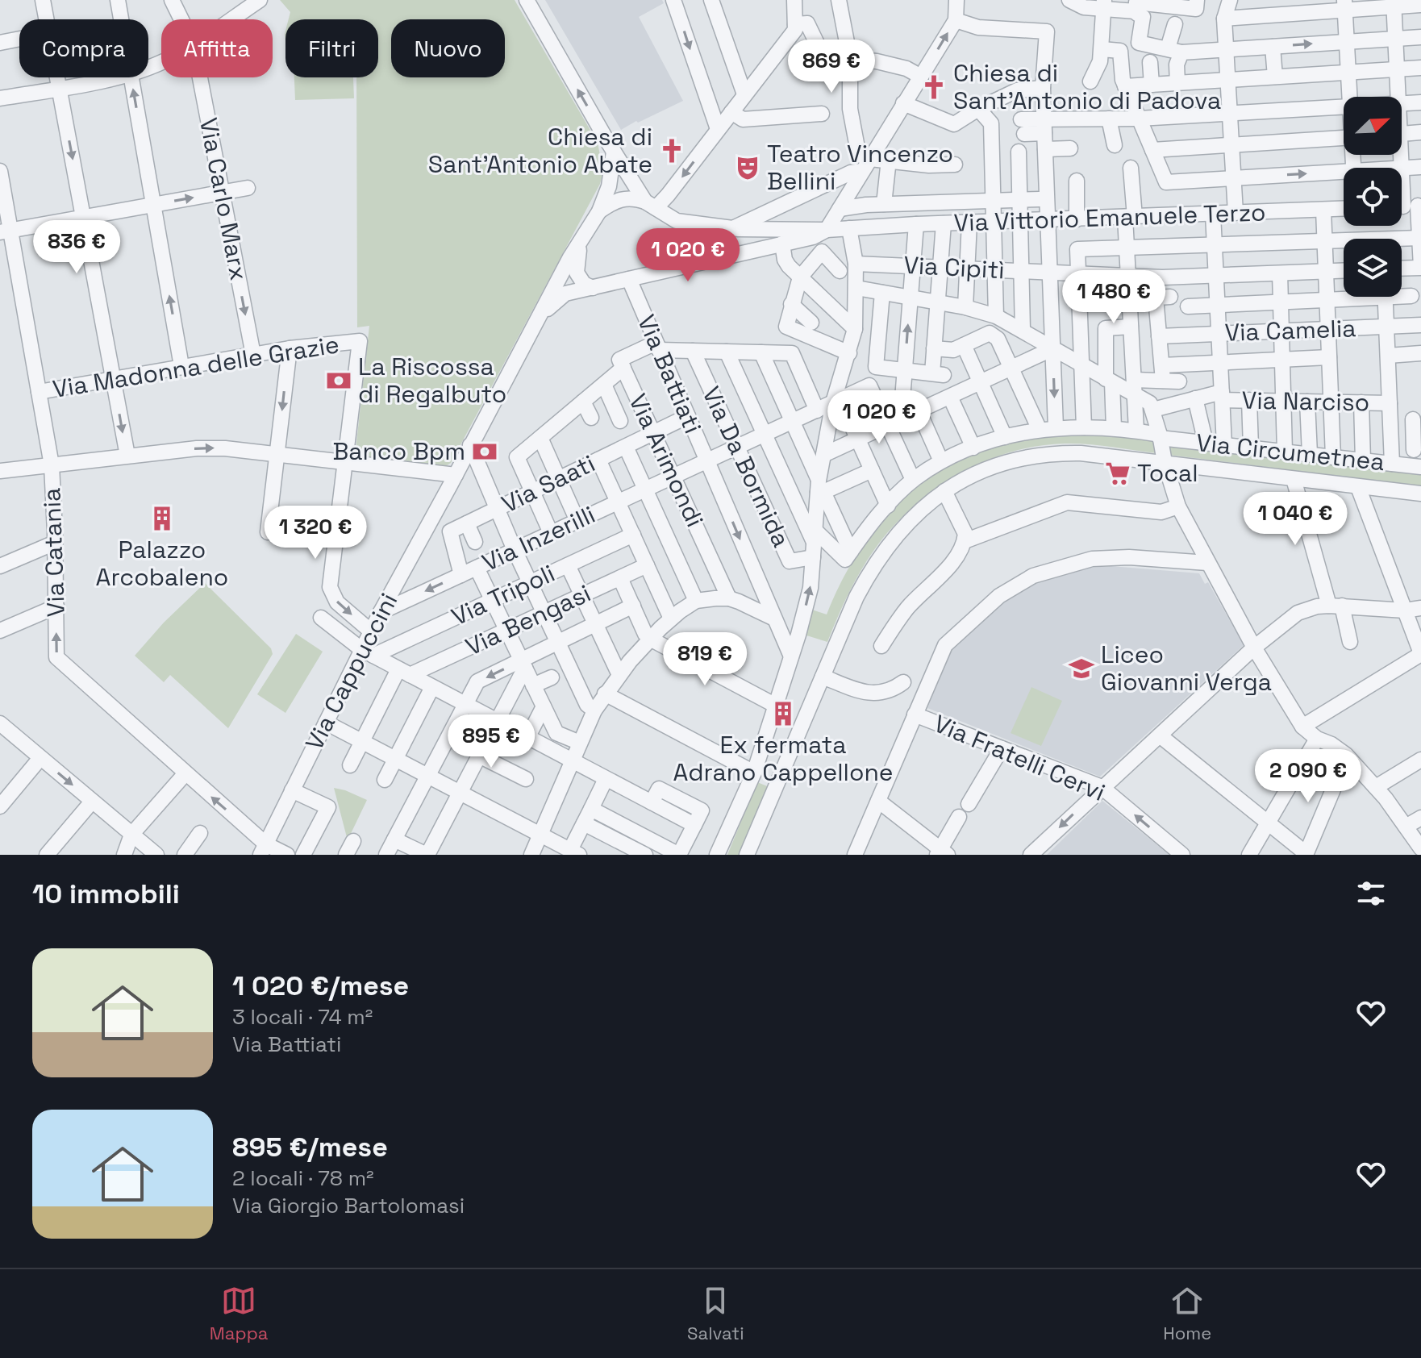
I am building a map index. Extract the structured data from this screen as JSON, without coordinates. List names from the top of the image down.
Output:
{
  "streets": {
    "street": [
      "Via Carlo Marx",
      "Via Vittorio Emanuele Terzo",
      "Via Cipitì",
      "Via Camelia",
      "Via Madonna delle Grazie",
      "Via Battiati",
      "Via Narciso",
      "Via Circumetnea",
      "Via Arimondi",
      "Via Da Bormida",
      "Via Saati",
      "Via Inzerilli",
      "Via Catania",
      "Via Tripoli",
      "Via Bengasi",
      "Via Cappuccini",
      "Via Fratelli Cervi"
    ]
  },
  "crossings": [
    ["Via Carlo Marx", "Via Madonna delle Grazie"],
    ["Via Madonna delle Grazie", "Via Catania"],
    ["Via Battiati", "Via Arimondi"],
    ["Via Battiati", "Via Saati"],
    ["Via Battiati", "Via Inzerilli"],
    ["Via Circumetnea", "Via Inzerilli"],
    ["Via Arimondi", "Via Saati"],
    ["Via Arimondi", "Via Inzerilli"],
    ["Via Da Bormida", "Via Inzerilli"],
    ["Via Inzerilli", "Via Cappuccini"],
    ["Via Catania", "Via Cappuccini"],
    ["Via Tripoli", "Via Cappuccini"]
  ],
  "places": {
    "church": ["Chiesa di Sant'Antonio di Padova", "Chiesa di Sant'Antonio Abate"],
    "theatre": ["Teatro Vincenzo Bellini"],
    "bank": ["La Riscossa di Regalbuto", "Banco Bpm"],
    "supermarket": ["Tocal"],
    "building": ["Palazzo Arcobaleno", "Ex fermata Adrano Cappellone"],
    "school or university": ["Liceo Giovanni Verga"]
  },
  "north": "top right",
  "page": {
    "chip": [
      "Compra",
      "Affitta",
      "Filtri",
      "Nuovo"
    ],
    "price": [
      "869 €",
      "836 €",
      "1 020 €",
      "1 480 €",
      "1 020 €",
      "1 040 €",
      "1 320 €",
      "819 €",
      "895 €",
      "2 090 €"
    ],
    "heading": "10 immobili",
    "list": [
      {
        "name": "1 020 €/mese",
        "note": "3 locali · 74 m² · Via Battiati"
      },
      {
        "name": "895 €/mese",
        "note": "2 locali · 78 m² · Via Giorgio Bartolomasi"
      }
    ],
    "tabs": ["Mappa", "Salvati", "Home"]
  }
}
